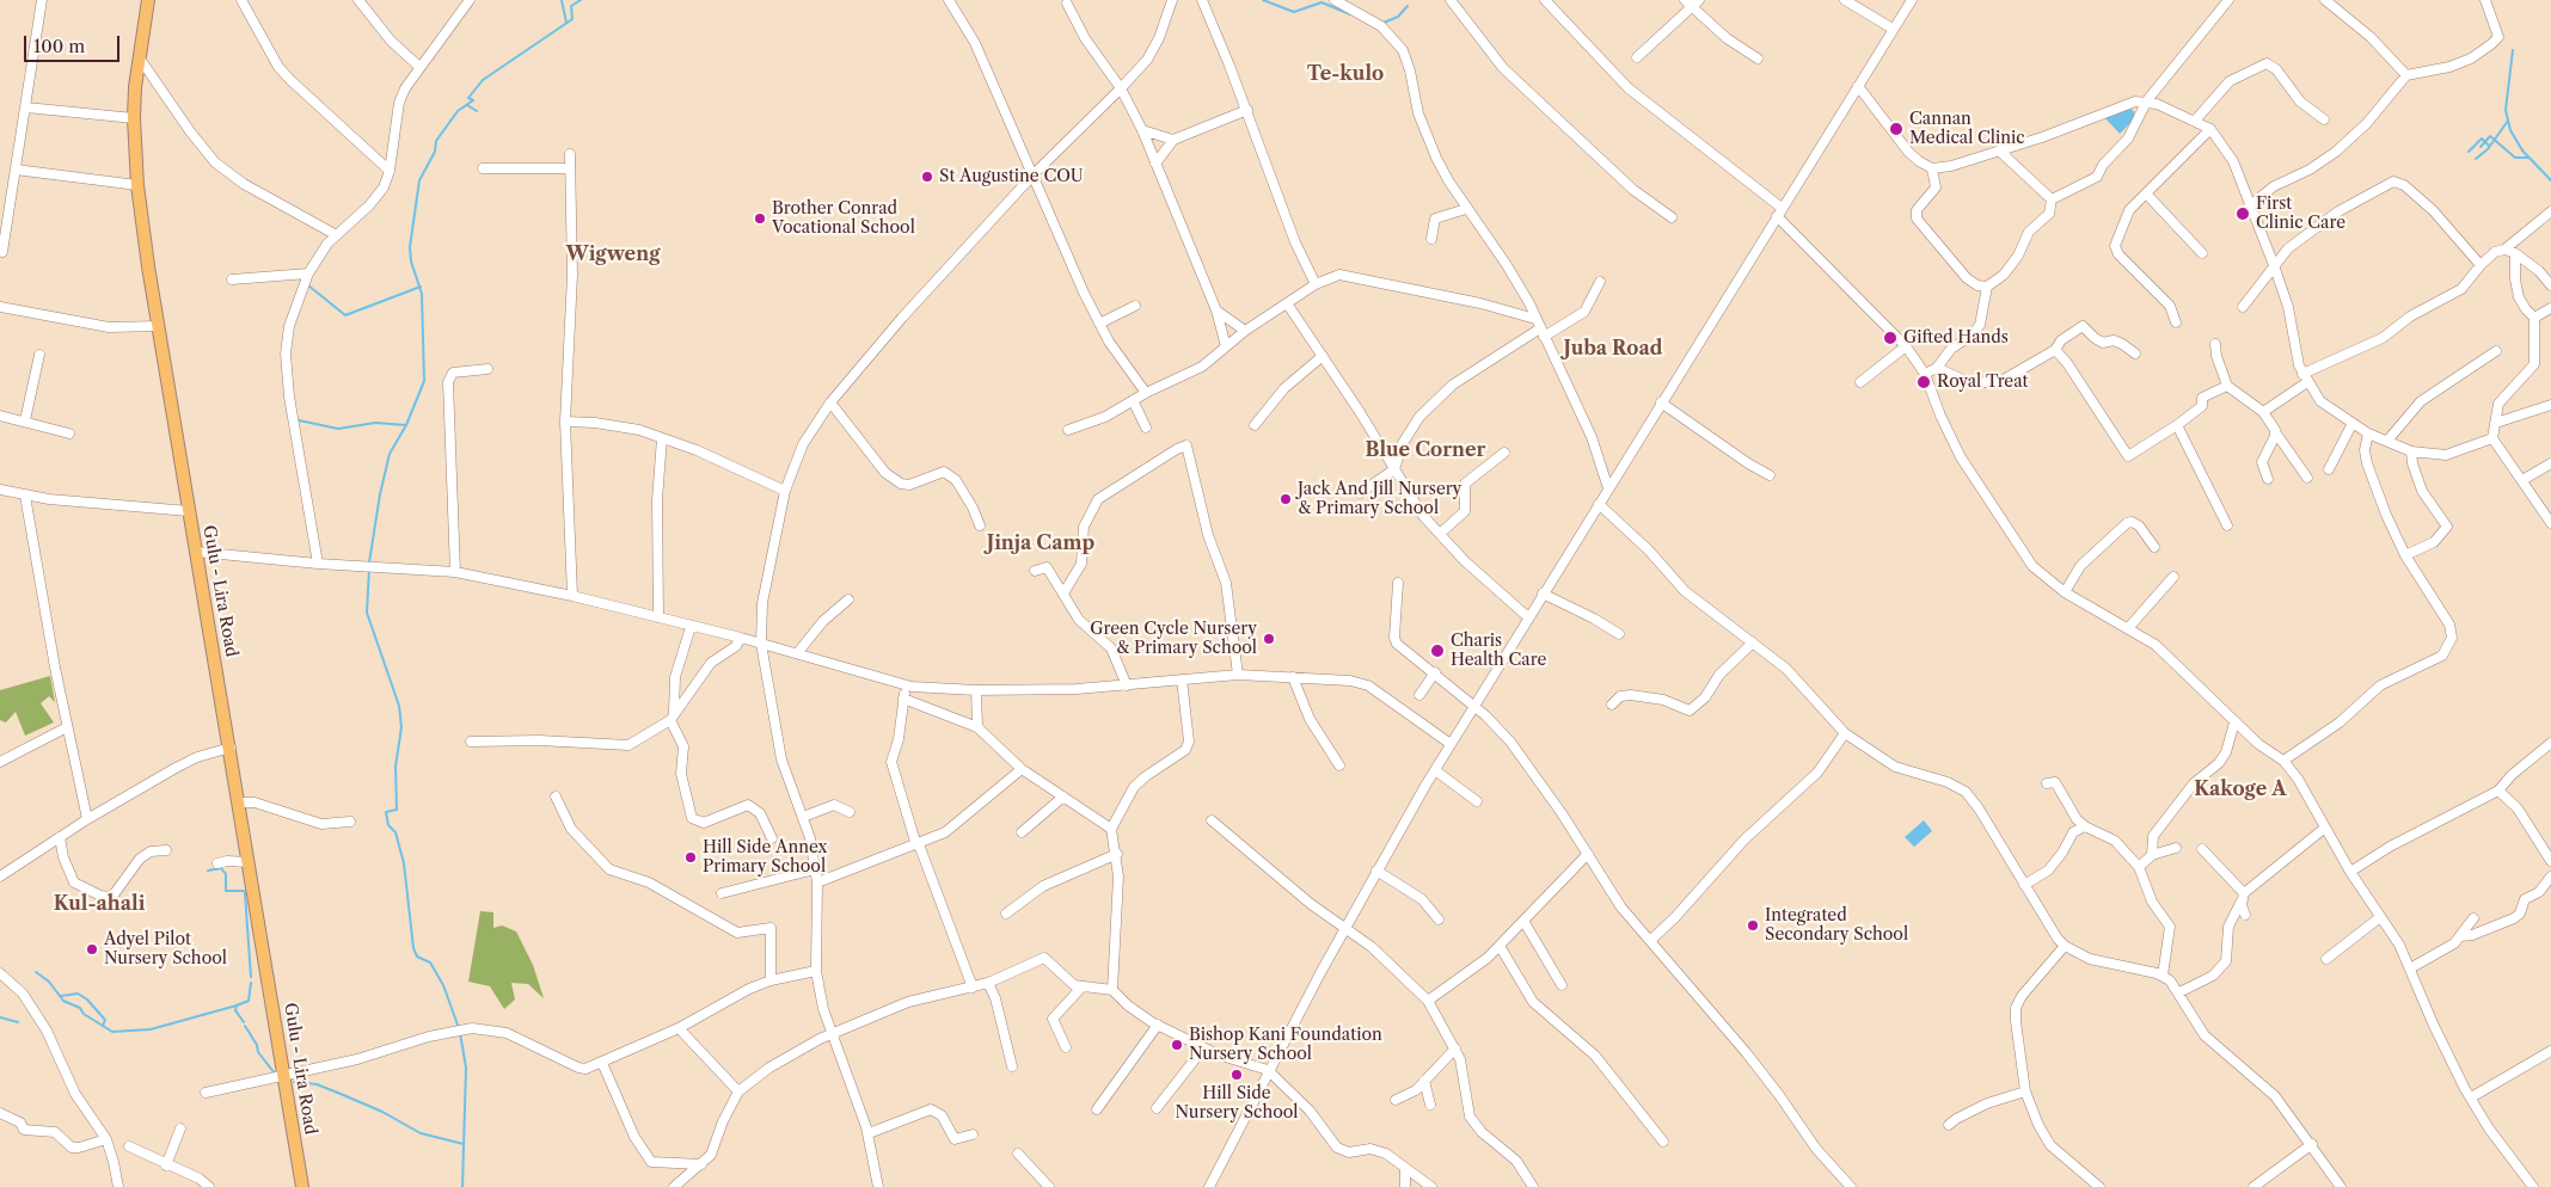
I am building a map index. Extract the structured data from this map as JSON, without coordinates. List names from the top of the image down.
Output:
{
  "streets": {
    "main road": ["Gulu - Lira Road"]
  },
  "districts": [
    "Te-kulo",
    "Wigweng",
    "Juba Road",
    "Blue Corner",
    "Jinja Camp",
    "Kakoge A",
    "Kul-ahali"
  ],
  "places": [
    "Cannan Medical Clinic",
    "St Augustine COU",
    "First Clinic Care",
    "Brother Conrad Vocational School",
    "Gifted Hands",
    "Royal Treat",
    "Jack And Jill Nursery & Primary School",
    "Green Cycle Nursery & Primary School",
    "Charis Health Care",
    "Hill Side Annex Primary School",
    "Integrated Secondary School",
    "Adyel Pilot Nursery School",
    "Bishop Kani Foundation Nursery School",
    "Hill Side Nursery School"
  ],
  "scale_bar": "100 m"
}
